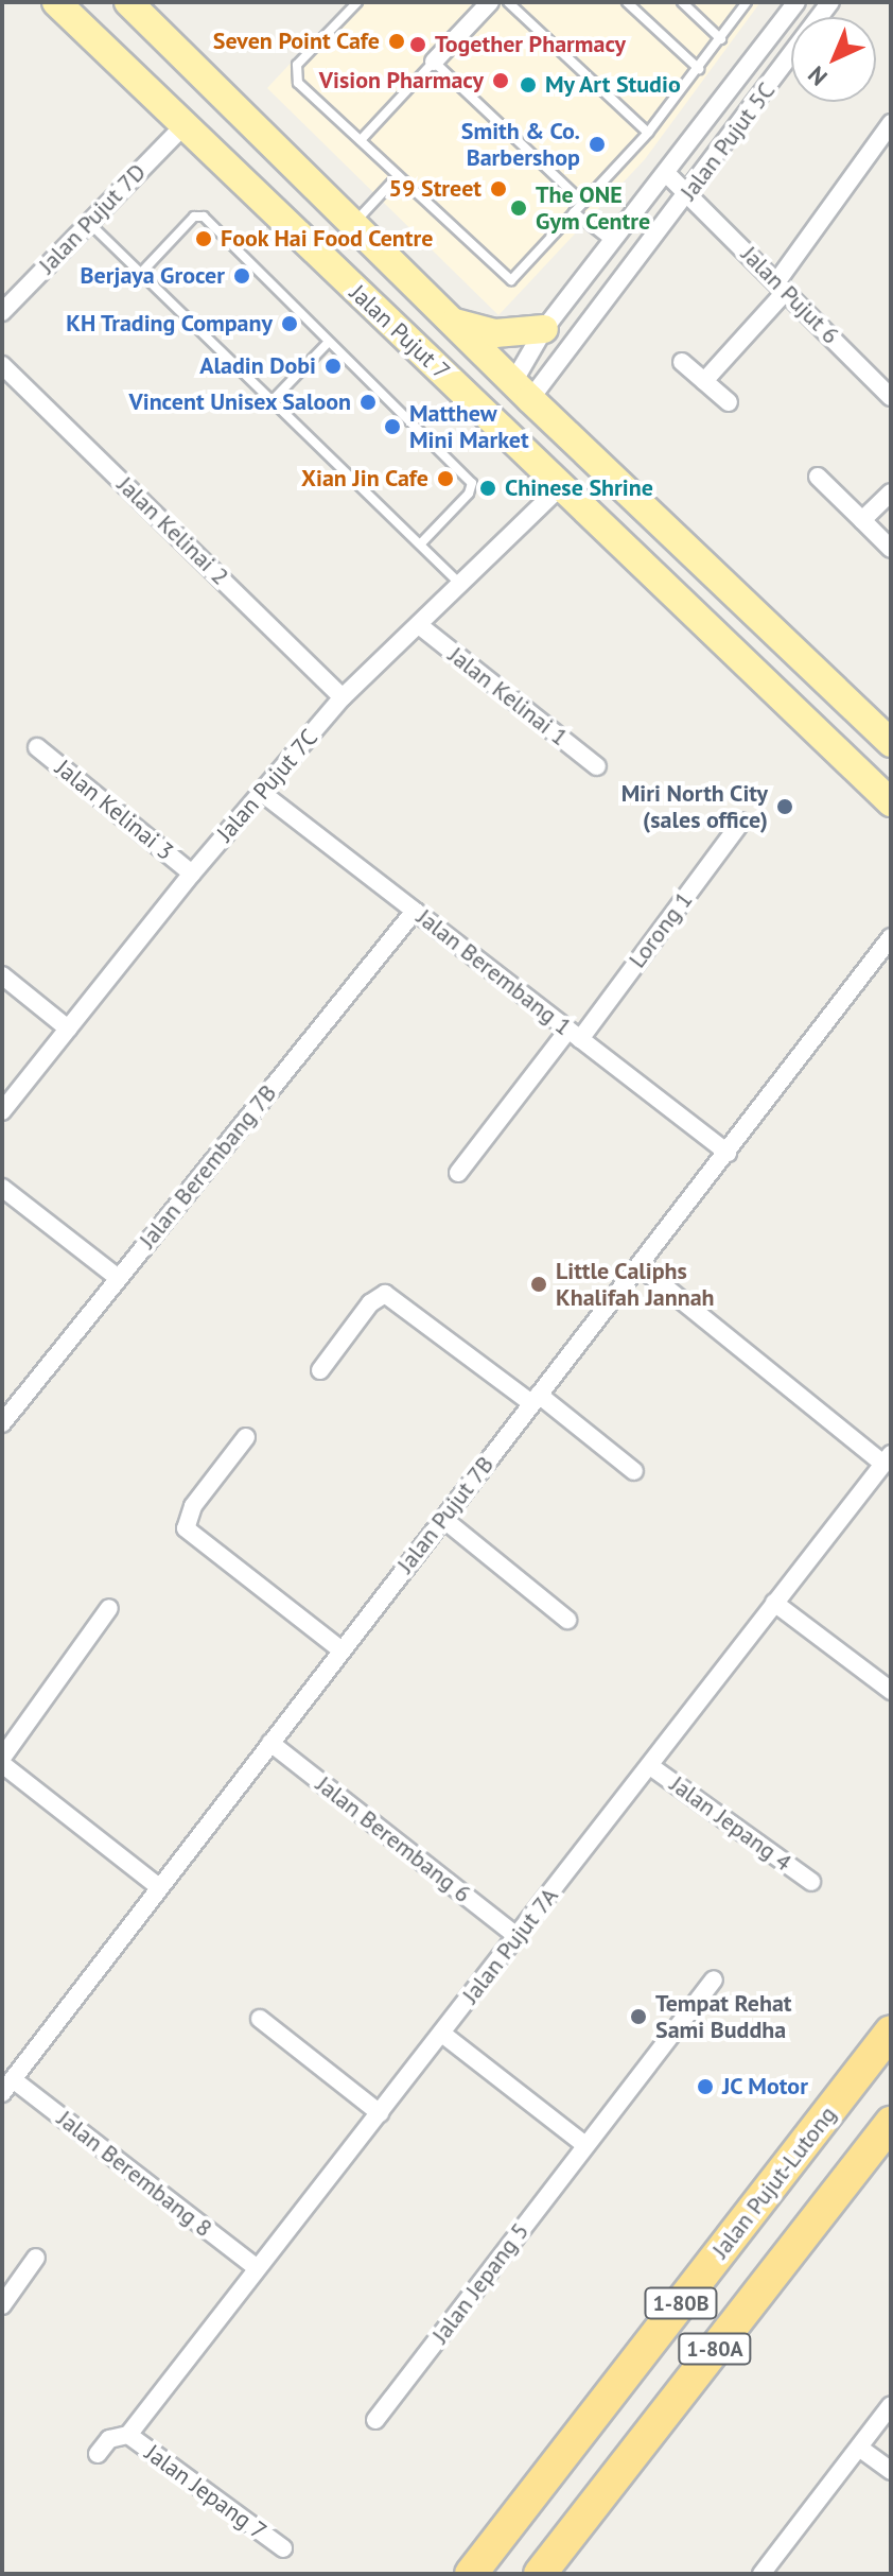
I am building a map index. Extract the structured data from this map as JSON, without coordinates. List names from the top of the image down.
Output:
{
  "streets": {
    "highway": ["Jalan Pujut-Lutong", "1-80B", "1-80A"],
    "main road": ["Jalan Pujut 7"],
    "street": [
      "Jalan Pujut 5C",
      "Jalan Pujut 7D",
      "Jalan Pujut 6",
      "Jalan Kelinai 2",
      "Jalan Kelinai 1",
      "Jalan Pujut 7C",
      "Jalan Kelinai 3",
      "Lorong 1",
      "Jalan Berembang 1",
      "Jalan Berembang 7B",
      "Jalan Pujut 7B",
      "Jalan Jepang 4",
      "Jalan Berembang 6",
      "Jalan Pujut 7A",
      "Jalan Berembang 8",
      "Jalan Jepang 5",
      "Jalan Jepang 7"
    ]
  },
  "crossings": [
    ["Jalan Pujut 5C", "Jalan Pujut 6"],
    ["Jalan Pujut 5C", "Jalan Pujut 7"],
    ["Jalan Pujut 7D", "Jalan Pujut 7"],
    ["Jalan Pujut 7", "Jalan Pujut 7C"],
    ["Jalan Kelinai 2", "Jalan Pujut 7C"],
    ["Jalan Kelinai 1", "Jalan Pujut 7C"],
    ["Jalan Pujut 7C", "Jalan Kelinai 3"],
    ["Jalan Pujut 7C", "Jalan Berembang 1"],
    ["Lorong 1", "Jalan Berembang 1"],
    ["Jalan Berembang 1", "Jalan Berembang 7B"],
    ["Jalan Berembang 1", "Jalan Pujut 7B"],
    ["Jalan Pujut 7B", "Jalan Berembang 6"],
    ["Jalan Pujut 7B", "Jalan Berembang 8"],
    ["Jalan Jepang 4", "Jalan Pujut 7A"],
    ["Jalan Berembang 6", "Jalan Pujut 7A"],
    ["Jalan Pujut 7A", "Jalan Berembang 8"],
    ["Jalan Pujut 7A", "Jalan Jepang 7"]
  ],
  "places": [
    "Seven Point Cafe",
    "Together Pharmacy",
    "Vision Pharmacy",
    "My Art Studio",
    "Smith & Co. Barbershop",
    "59 Street",
    "The ONE Gym Centre",
    "Fook Hai Food Centre",
    "Berjaya Grocer",
    "KH Trading Company",
    "Aladin Dobi",
    "Vincent Unisex Saloon",
    "Matthew Mini Market",
    "Xian Jin Cafe",
    "Chinese Shrine",
    "Miri North City (sales office)",
    "Little Caliphs Khalifah Jannah",
    "Tempat Rehat Sami Buddha",
    "JC Motor"
  ],
  "north": "bottom left"
}
